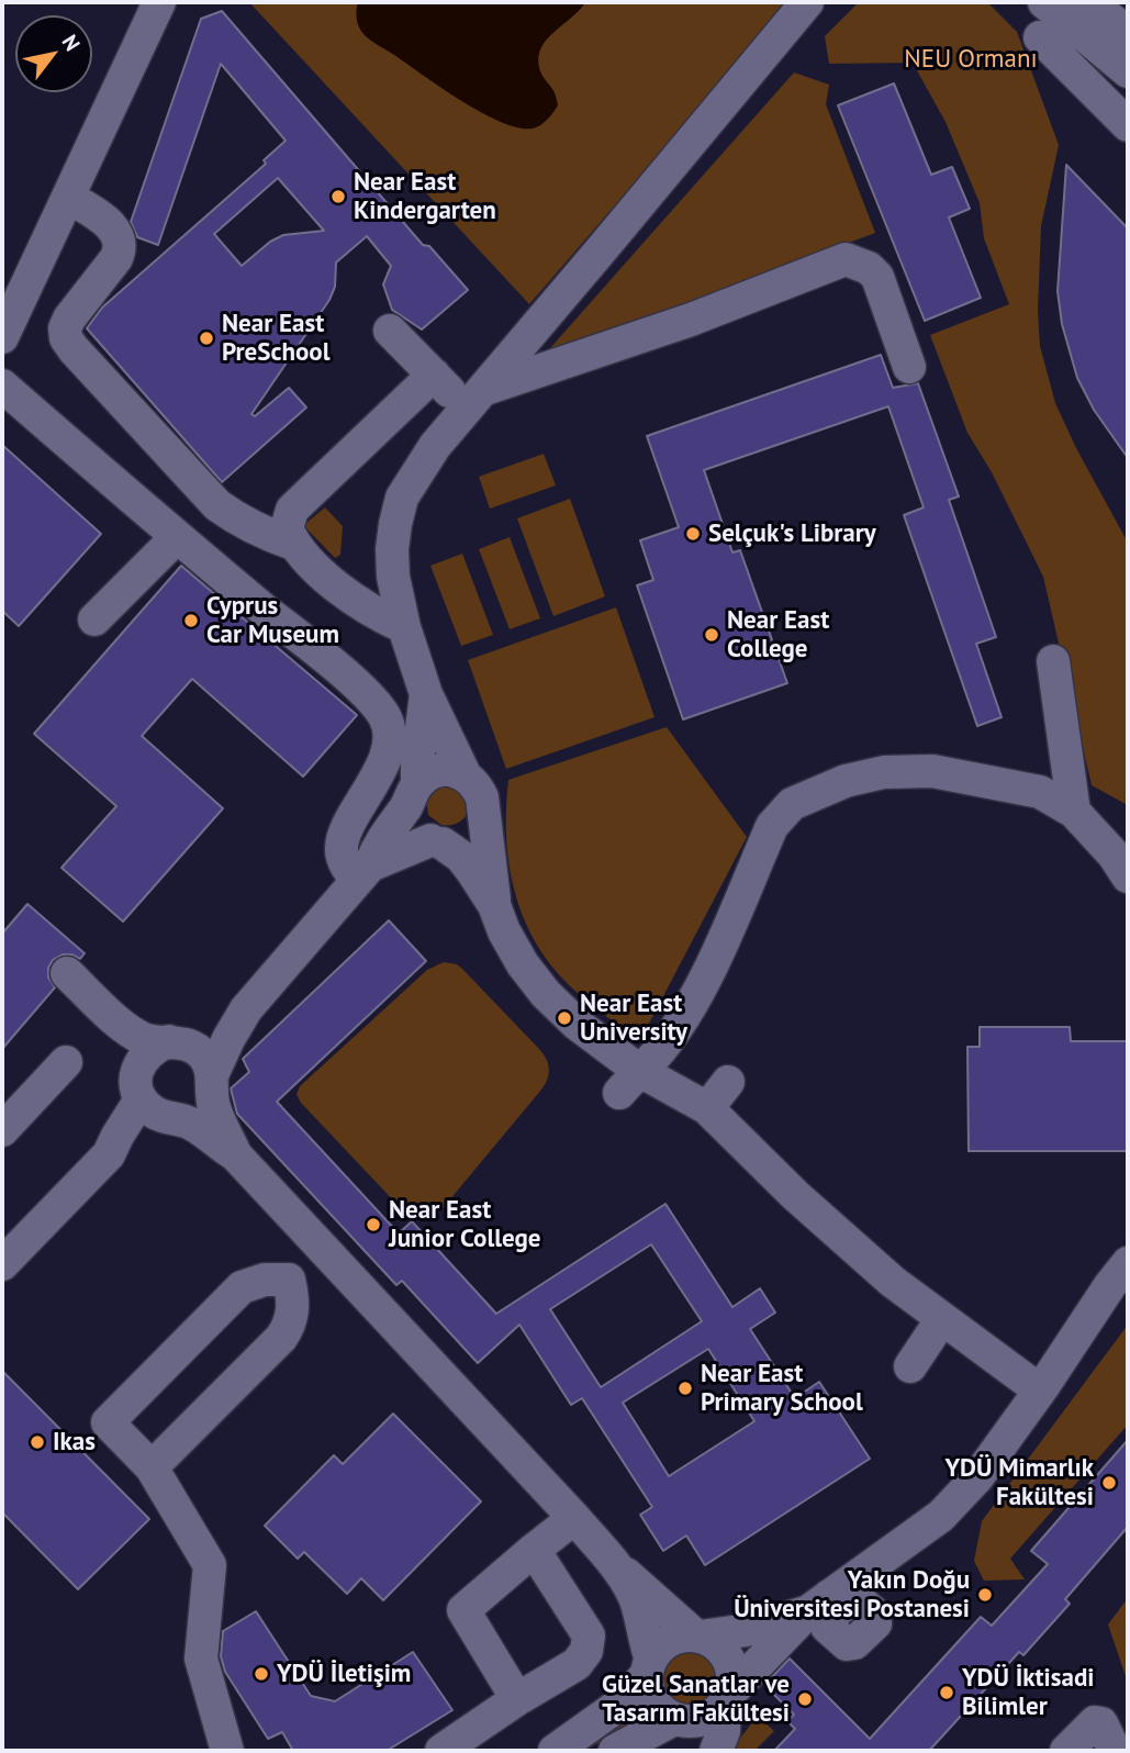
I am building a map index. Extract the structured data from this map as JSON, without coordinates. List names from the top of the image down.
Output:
{
  "parks": ["NEU Ormanı"],
  "places": [
    "Near East Kindergarten",
    "Near East PreSchool",
    "Selçuk's Library",
    "Cyprus Car Museum",
    "Near East College",
    "Near East University",
    "Near East Junior College",
    "Near East Primary School",
    "Ikas",
    "YDÜ Mimarlık Fakültesi",
    "Yakın Doğu Üniversitesi Postanesi",
    "YDÜ İletişim",
    "YDÜ İktisadi Bilimler",
    "Güzel Sanatlar ve Tasarım Fakültesi"
  ],
  "north": "top right"
}
